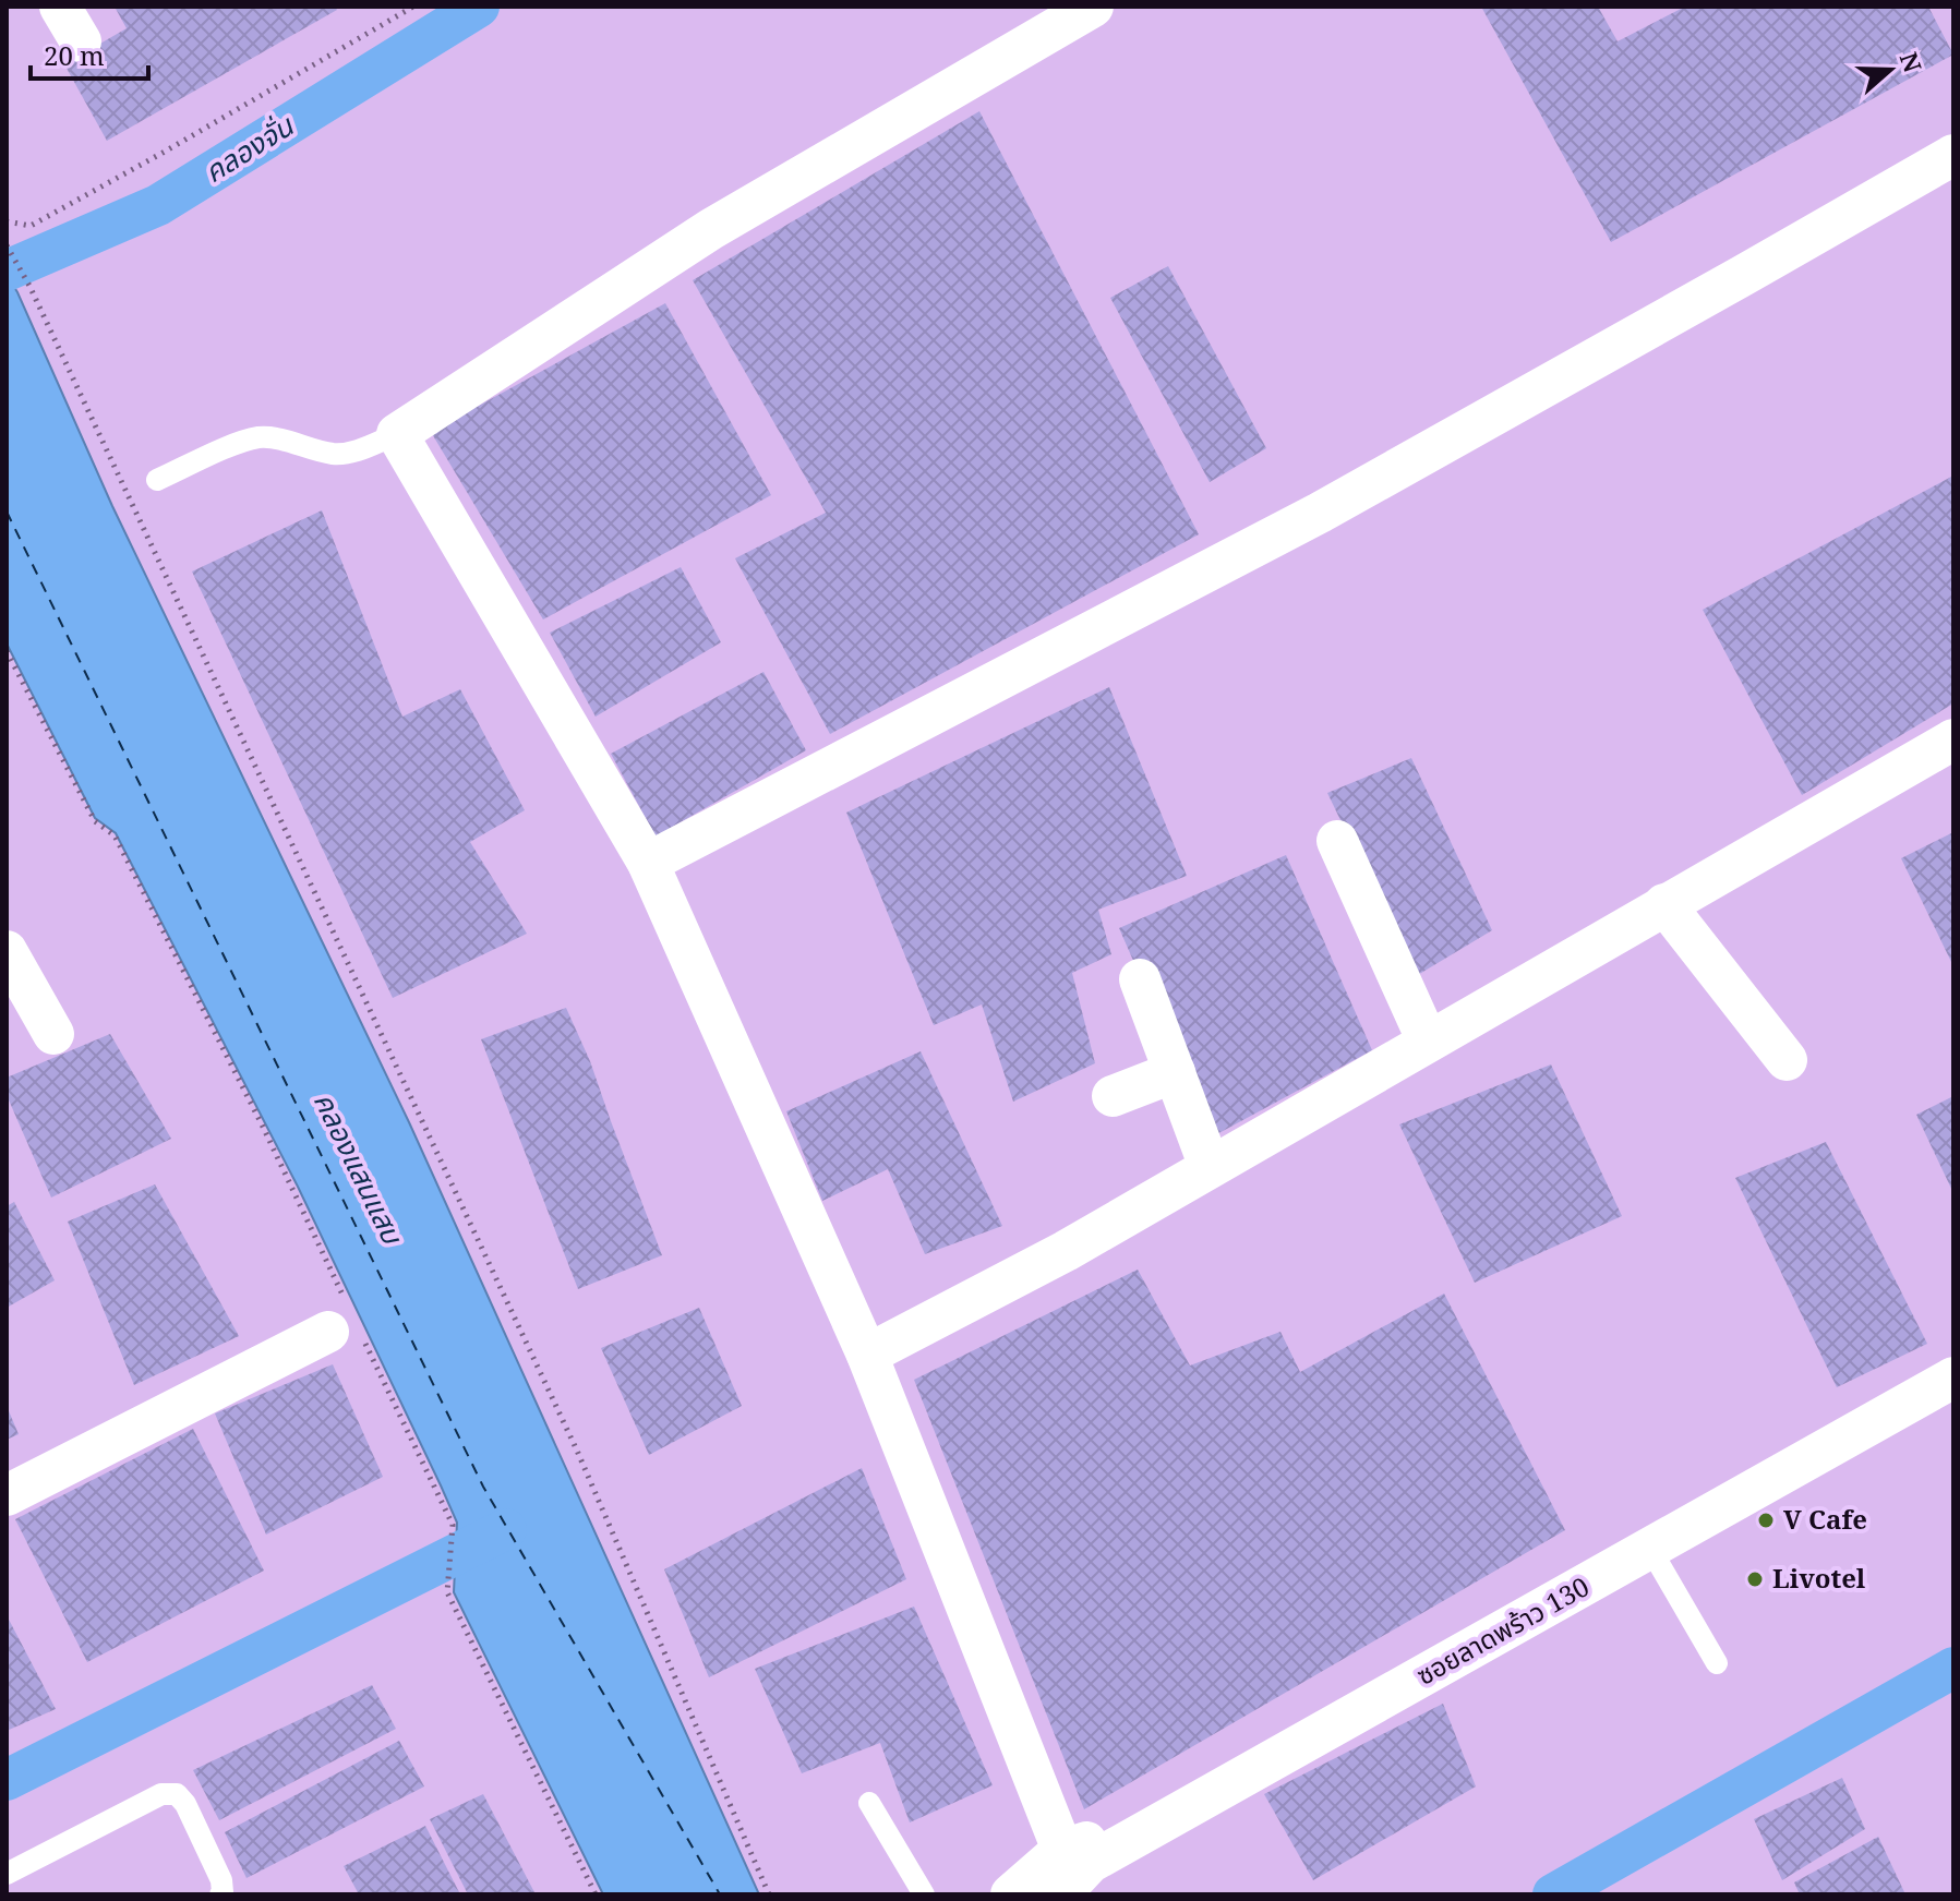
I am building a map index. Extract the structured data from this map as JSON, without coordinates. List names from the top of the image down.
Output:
{
  "streets": {
    "street": ["ซอยลาดพร้าว 130"]
  },
  "water": ["คลองจั่น", "คลองแสนแสบ"],
  "places": ["V Cafe", "Livotel"],
  "scale_bar": "20 m",
  "north": "right"
}
